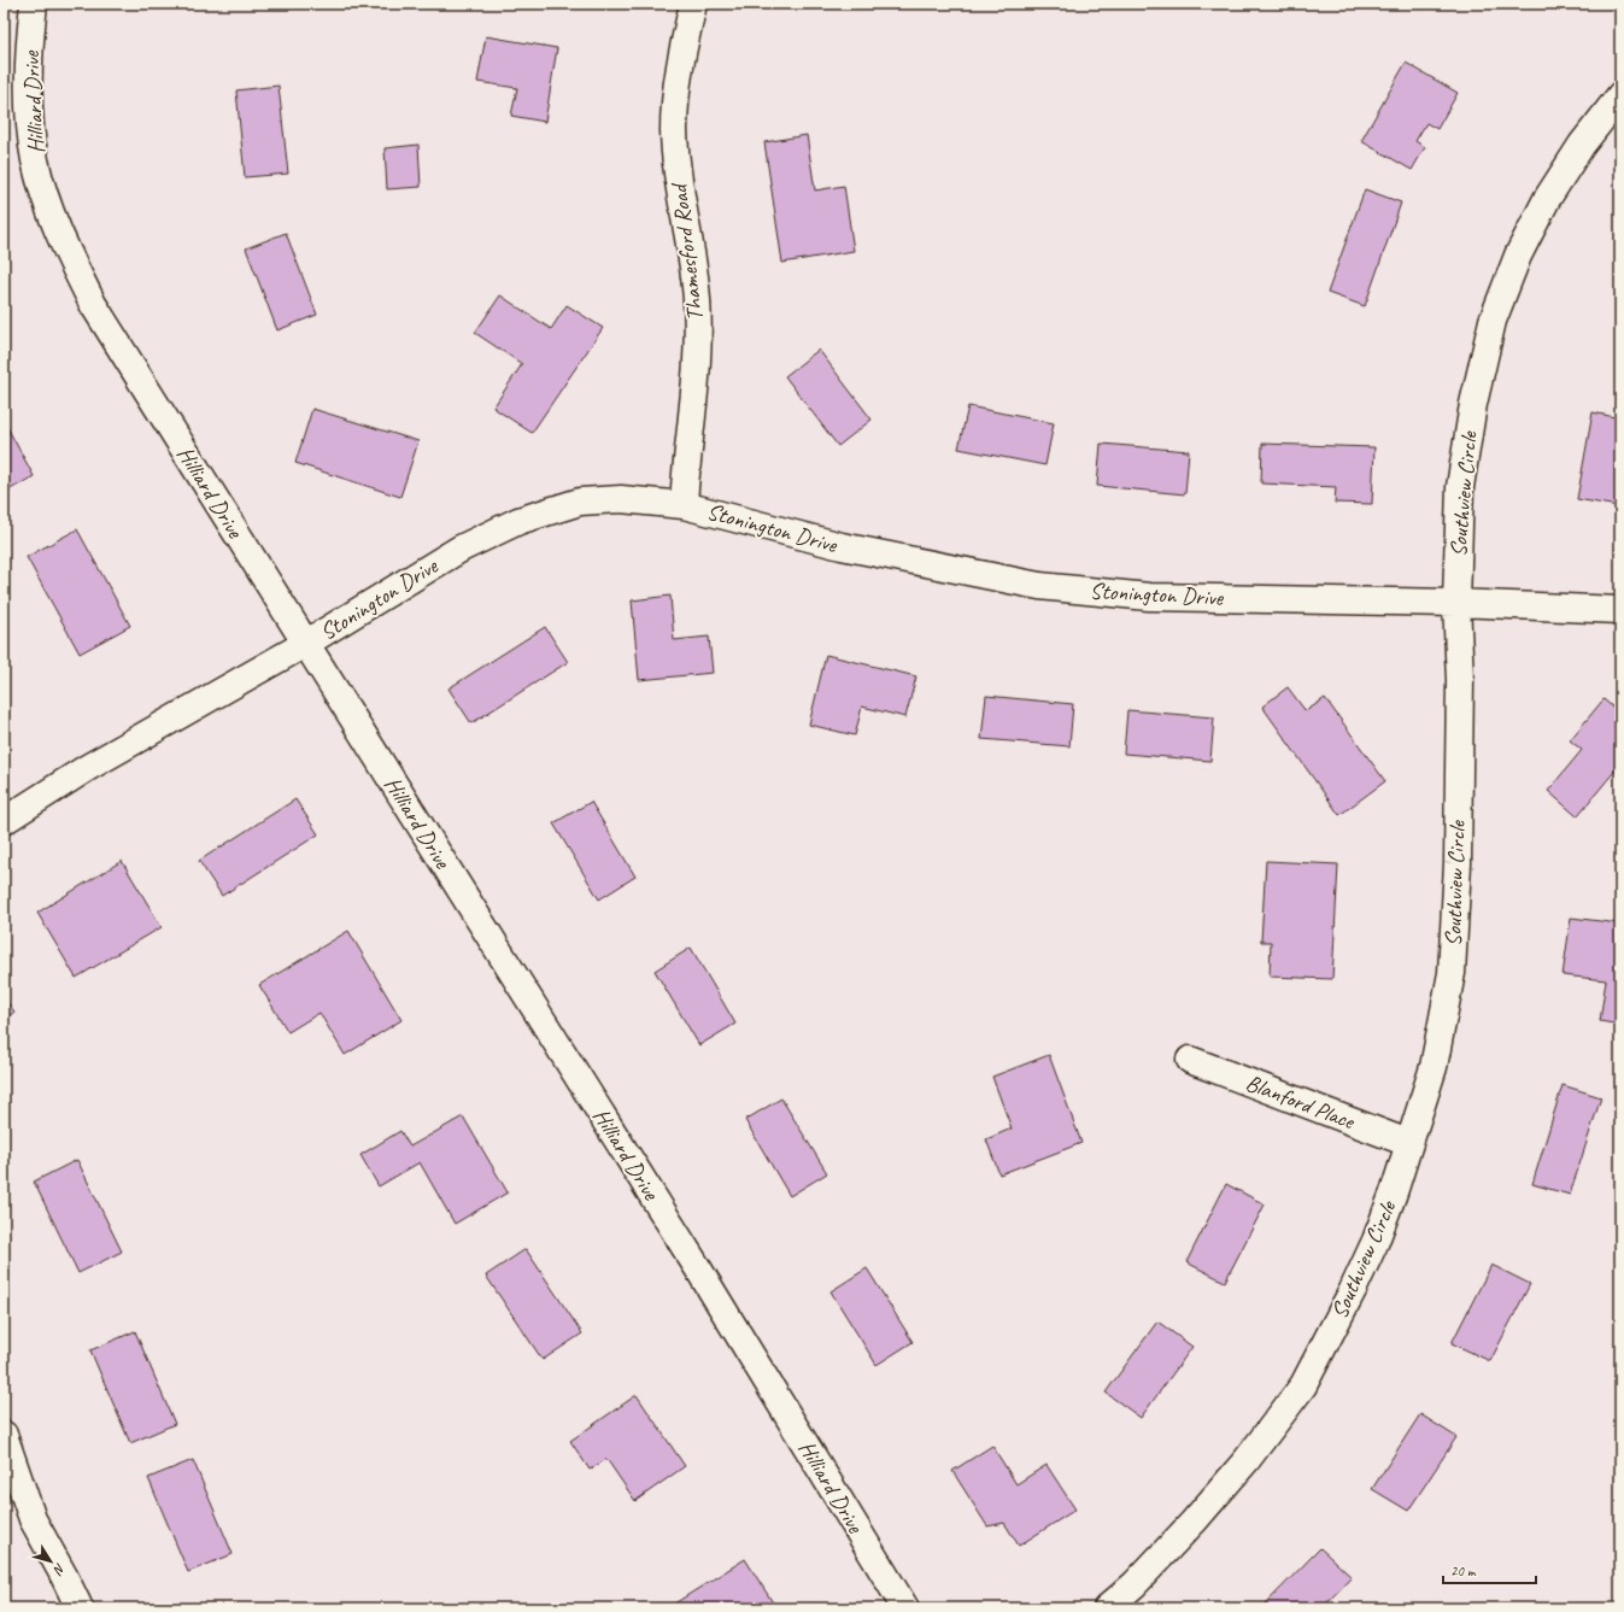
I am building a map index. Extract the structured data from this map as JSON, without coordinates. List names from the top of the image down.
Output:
{
  "streets": {
    "street": [
      "Hilliard Drive",
      "Thamesford Road",
      "Southview Circle",
      "Stonington Drive",
      "Blanford Place"
    ]
  },
  "crossings": [
    ["Hilliard Drive", "Stonington Drive"],
    ["Thamesford Road", "Stonington Drive"],
    ["Southview Circle", "Stonington Drive"],
    ["Southview Circle", "Blanford Place"]
  ],
  "scale_bar": "20 m",
  "north": "bottom right"
}
